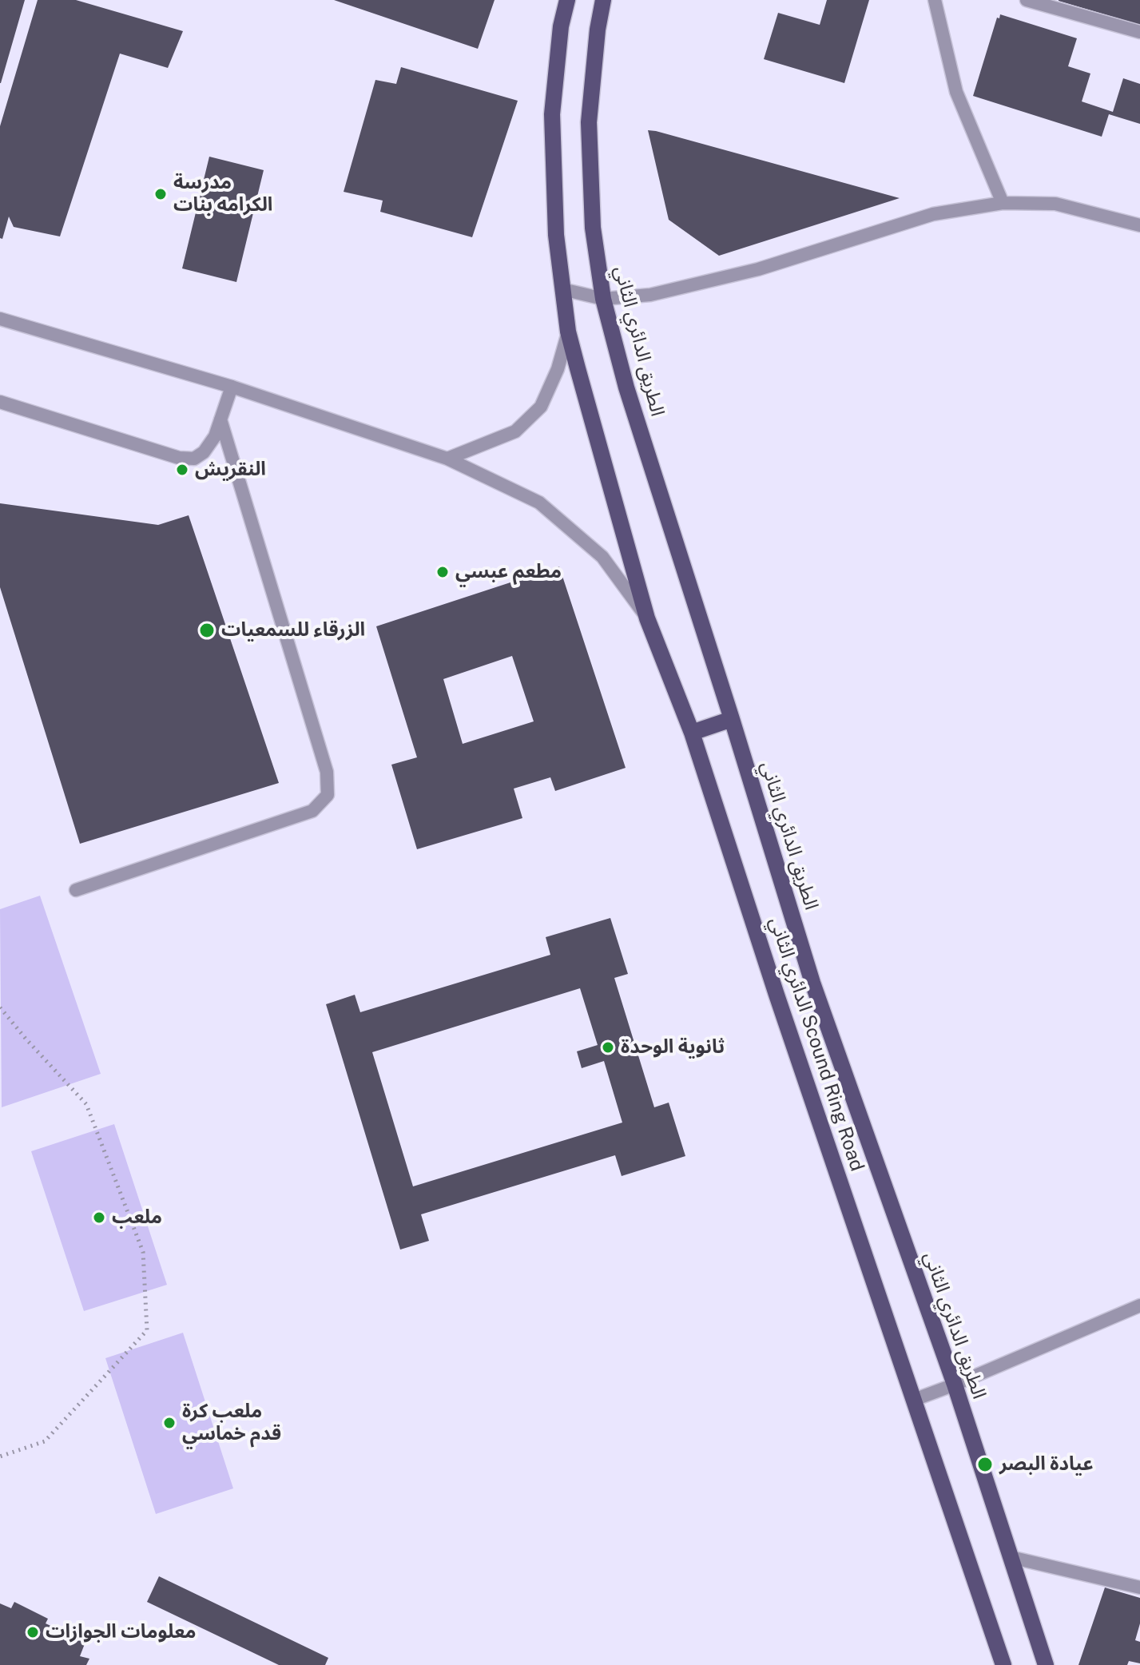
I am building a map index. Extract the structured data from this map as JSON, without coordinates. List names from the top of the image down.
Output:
{
  "streets": {
    "main road": ["الطريق الدائري الثاني", "الدائري الثاني Scound Ring Road"]
  },
  "places": [
    "مدرسة الكرامه بنات",
    "النقريش",
    "مطعم عبسي",
    "الزرقاء للسمعيات",
    "ثانوية الوحدة",
    "ملعب",
    "ملعب كرة قدم خماسي",
    "عيادة البصر",
    "معلومات الجوازات"
  ]
}
